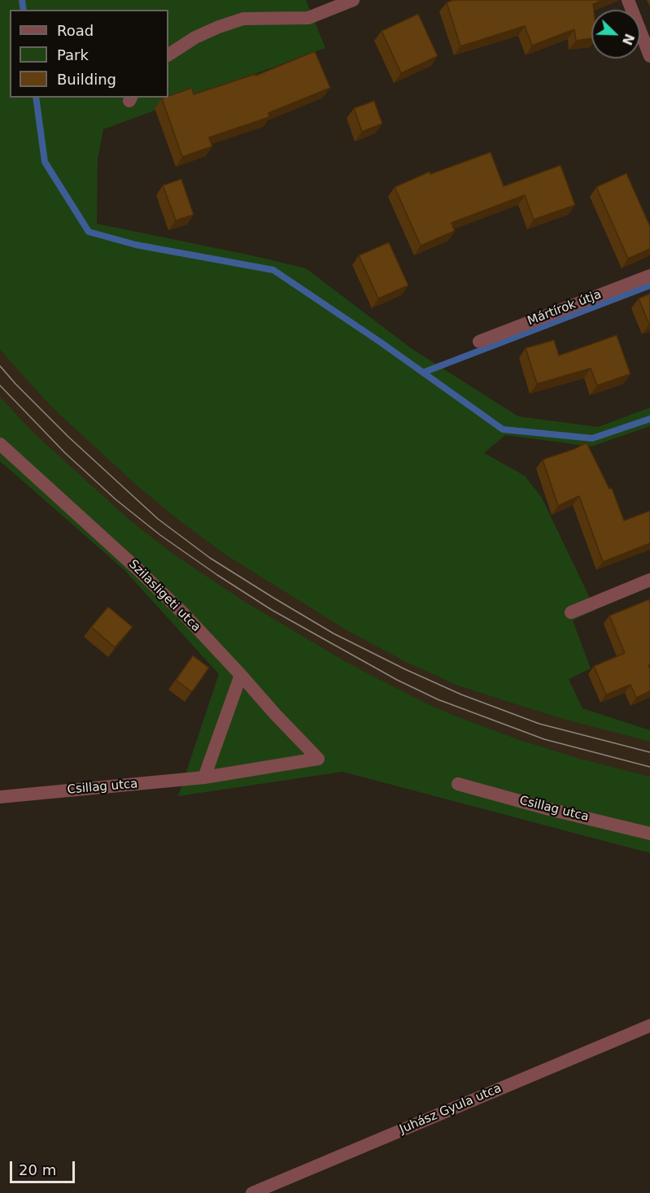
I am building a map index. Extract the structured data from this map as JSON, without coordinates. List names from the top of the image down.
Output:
{
  "streets": {
    "street": [
      "Mártírok útja",
      "Szilasligeti utca",
      "Csillag utca",
      "Juhász Gyula utca"
    ]
  },
  "crossings": [
    ["Szilasligeti utca", "Csillag utca"]
  ],
  "legend": ["Road", "Park", "Building"],
  "scale_bar": "20 m",
  "north": "bottom right"
}
